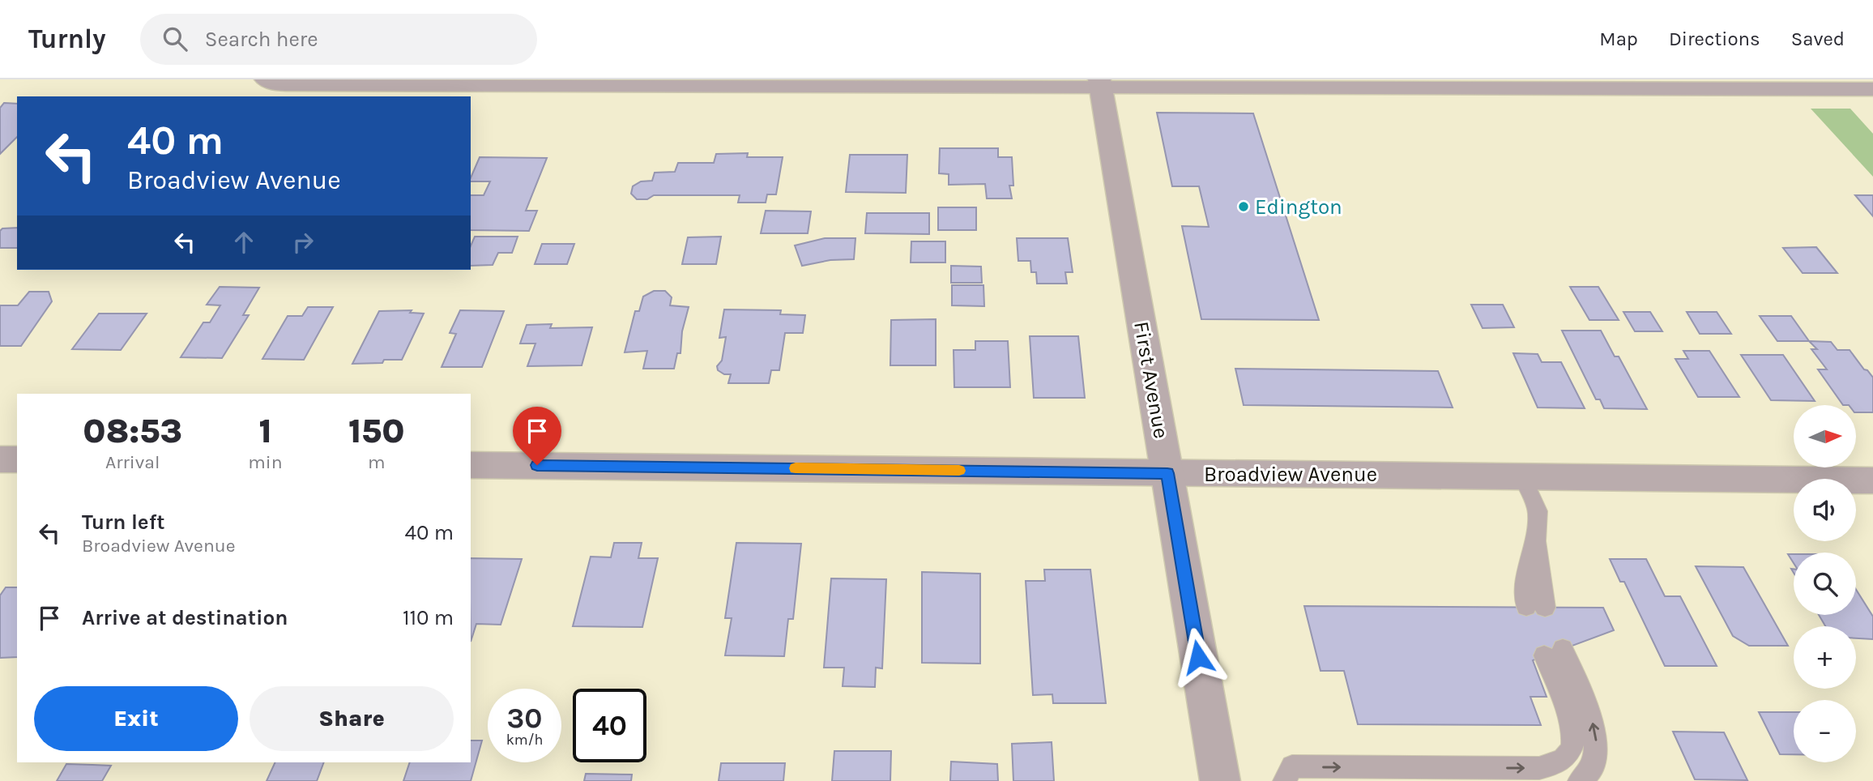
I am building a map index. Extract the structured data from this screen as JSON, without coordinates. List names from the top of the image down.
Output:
{
  "streets": {
    "street": ["First Avenue", "Broadview Avenue"]
  },
  "crossings": [
    ["First Avenue", "Broadview Avenue"]
  ],
  "places": ["Edington"],
  "north": "right",
  "page": {
    "header": "Turnly",
    "search": "Search here",
    "nav": ["Map", "Directions", "Saved"],
    "turn": ["40 m", "Broadview Avenue"],
    "eta": [
      "08:53",
      "Arrival",
      "1",
      "min",
      "150",
      "m"
    ],
    "map_buttons": ["+", "−"],
    "list": [
      {
        "name": "Turn left",
        "note": "Broadview Avenue",
        "value": "40 m"
      },
      {
        "name": "Arrive at destination",
        "value": "110 m"
      }
    ],
    "buttons": ["Exit", "Share"],
    "speed": "30 km/h",
    "limit": "40"
  }
}
